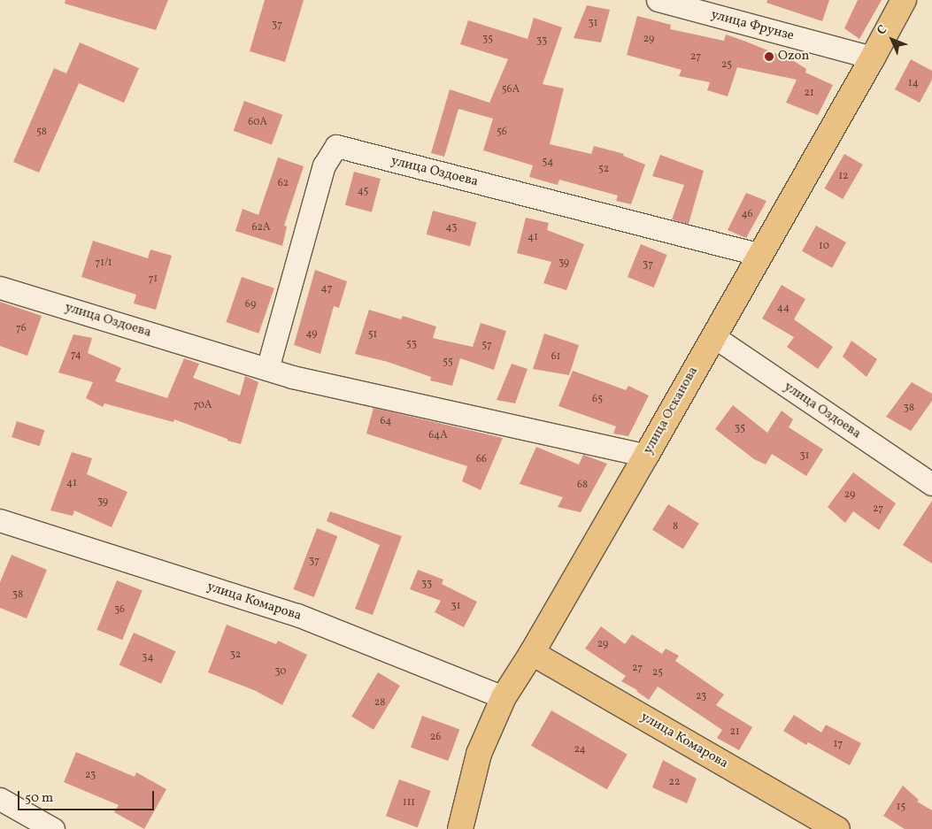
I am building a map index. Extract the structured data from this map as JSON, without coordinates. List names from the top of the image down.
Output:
{
  "streets": {
    "main road": ["улица Осканова", "улица Комарова"],
    "street": ["улица Фрунзе", "улица Оздоева"]
  },
  "crossings": [
    ["улица Фрунзе", "улица Осканова"],
    ["улица Оздоева", "улица Осканова"],
    ["улица Осканова", "улица Комарова"]
  ],
  "places": ["Ozon"],
  "house_numbers": [
    "31",
    "37",
    "35",
    "29",
    "33",
    "27",
    "25",
    "14",
    "56А",
    "21",
    "60А",
    "58",
    "56",
    "54",
    "52",
    "12",
    "62",
    "45",
    "46",
    "62А",
    "43",
    "41",
    "10",
    "71/1",
    "39",
    "37",
    "71",
    "47",
    "69",
    "44",
    "76",
    "49",
    "51",
    "53",
    "57",
    "74",
    "61",
    "55",
    "65",
    "70А",
    "38",
    "64",
    "35",
    "64А",
    "31",
    "66",
    "41",
    "68",
    "29",
    "39",
    "27",
    "8",
    "37",
    "33",
    "38",
    "31",
    "36",
    "29",
    "32",
    "34",
    "27",
    "30",
    "25",
    "23",
    "28",
    "21",
    "26",
    "17",
    "24",
    "23",
    "22",
    "111",
    "15"
  ],
  "scale_bar": "50 m",
  "north": "top left"
}
